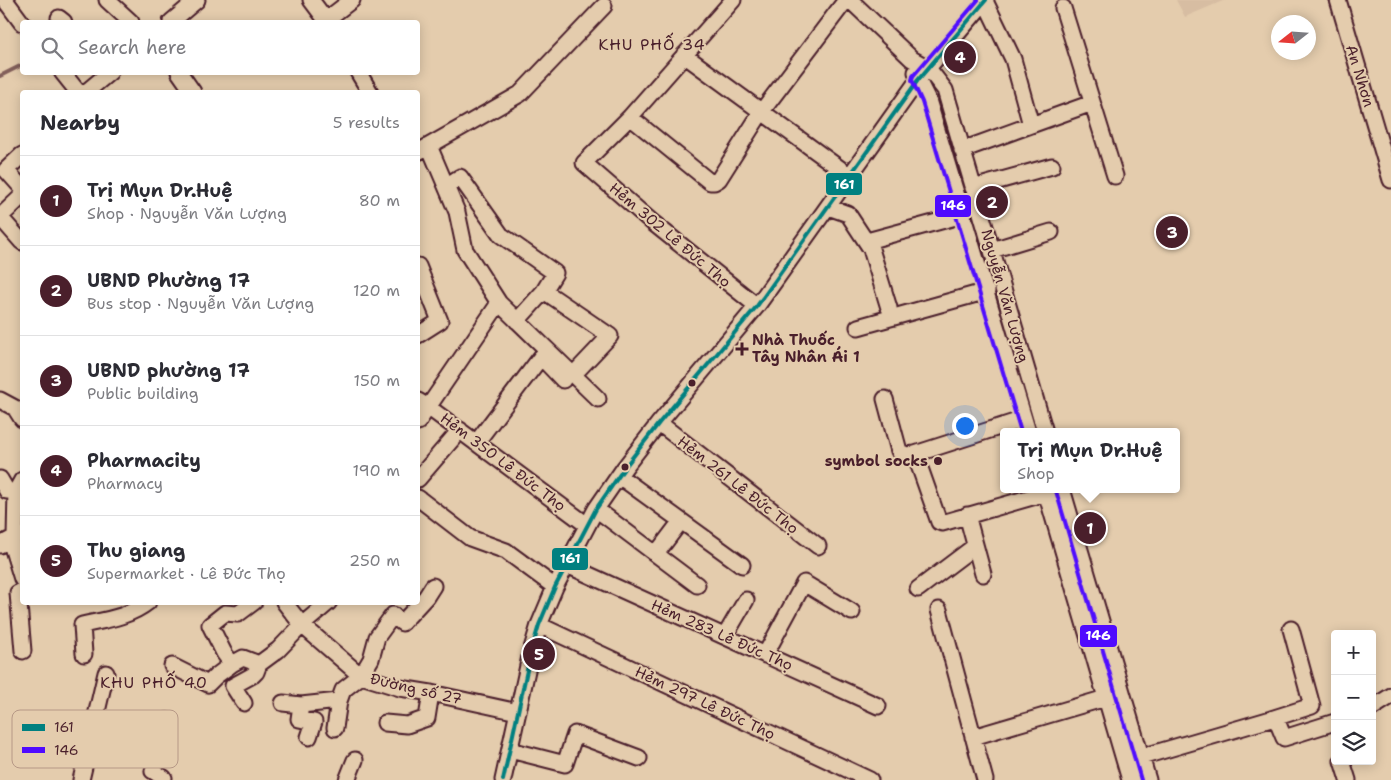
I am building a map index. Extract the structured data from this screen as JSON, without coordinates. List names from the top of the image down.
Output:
{
  "streets": {
    "street": [
      "An Nhơn",
      "Hẻm 302 Lê Đức Thọ",
      "Nguyễn Văn Lượng",
      "Hẻm 350 Lê Đức Thọ",
      "Hẻm 261 Lê Đức Thọ",
      "Hẻm 283 Lê Đức Thọ",
      "Đường số 27",
      "Hẻm 297 Lê Đức Thọ"
    ]
  },
  "districts": ["KHU PHỐ 34", "KHU PHỐ 40"],
  "places": {
    "health": ["Nhà Thuốc Tây Nhân Ái 1"],
    "other": ["symbol socks"]
  },
  "lines": ["transit line 161", "transit line 146"],
  "legend": ["161", "146"],
  "north": "left",
  "page": {
    "search": "Search here",
    "pins": [
      "4",
      "2",
      "3",
      "1",
      "5"
    ],
    "heading": ["Nearby", "5 results"],
    "list": [
      {
        "mark": "1",
        "name": "Trị Mụn Dr.Huệ",
        "note": "Shop · Nguyễn Văn Lượng",
        "value": "80 m"
      },
      {
        "mark": "2",
        "name": "UBND Phường 17",
        "note": "Bus stop · Nguyễn Văn Lượng",
        "value": "120 m"
      },
      {
        "mark": "3",
        "name": "UBND phường 17",
        "note": "Public building",
        "value": "150 m"
      },
      {
        "mark": "4",
        "name": "Pharmacity",
        "note": "Pharmacy",
        "value": "190 m"
      },
      {
        "mark": "5",
        "name": "Thu giang",
        "note": "Supermarket · Lê Đức Thọ",
        "value": "250 m"
      }
    ],
    "popup": ["Trị Mụn Dr.Huệ", "Shop"],
    "map_buttons": ["+", "−"]
  }
}
